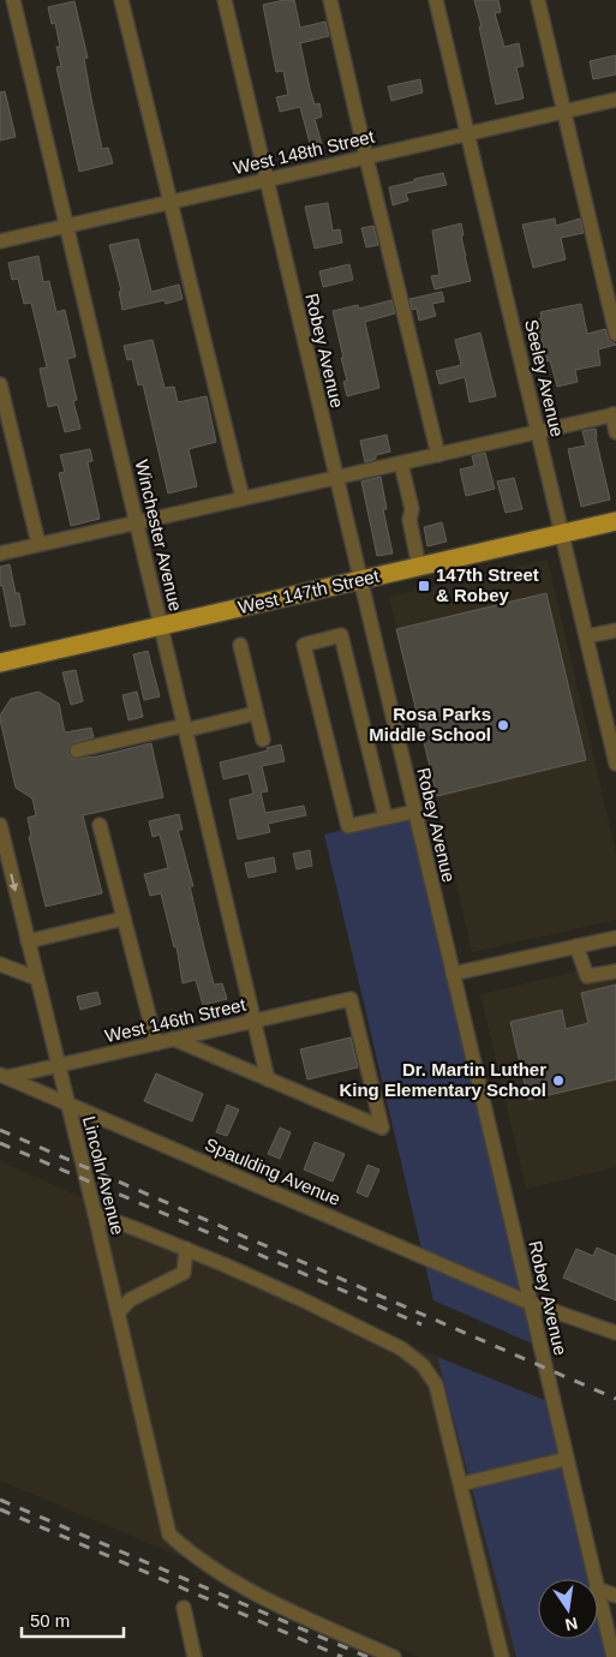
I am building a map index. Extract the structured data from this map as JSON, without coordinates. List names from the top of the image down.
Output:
{
  "streets": {
    "main road": ["West 147th Street"],
    "street": [
      "West 148th Street",
      "Robey Avenue",
      "Seeley Avenue",
      "Winchester Avenue",
      "West 146th Street",
      "Spaulding Avenue",
      "Lincoln Avenue"
    ]
  },
  "crossings": [
    ["West 148th Street", "Robey Avenue"],
    ["West 148th Street", "Seeley Avenue"],
    ["West 148th Street", "Winchester Avenue"],
    ["Robey Avenue", "West 147th Street"],
    ["Robey Avenue", "Spaulding Avenue"],
    ["Seeley Avenue", "West 147th Street"],
    ["Winchester Avenue", "West 147th Street"],
    ["Winchester Avenue", "West 146th Street"],
    ["West 146th Street", "Spaulding Avenue"],
    ["West 146th Street", "Lincoln Avenue"],
    ["Spaulding Avenue", "Lincoln Avenue"]
  ],
  "places": {
    "transit": ["147th Street & Robey"],
    "other": ["Rosa Parks Middle School", "Dr. Martin Luther King Elementary School"]
  },
  "scale_bar": "50 m",
  "north": "bottom"
}
